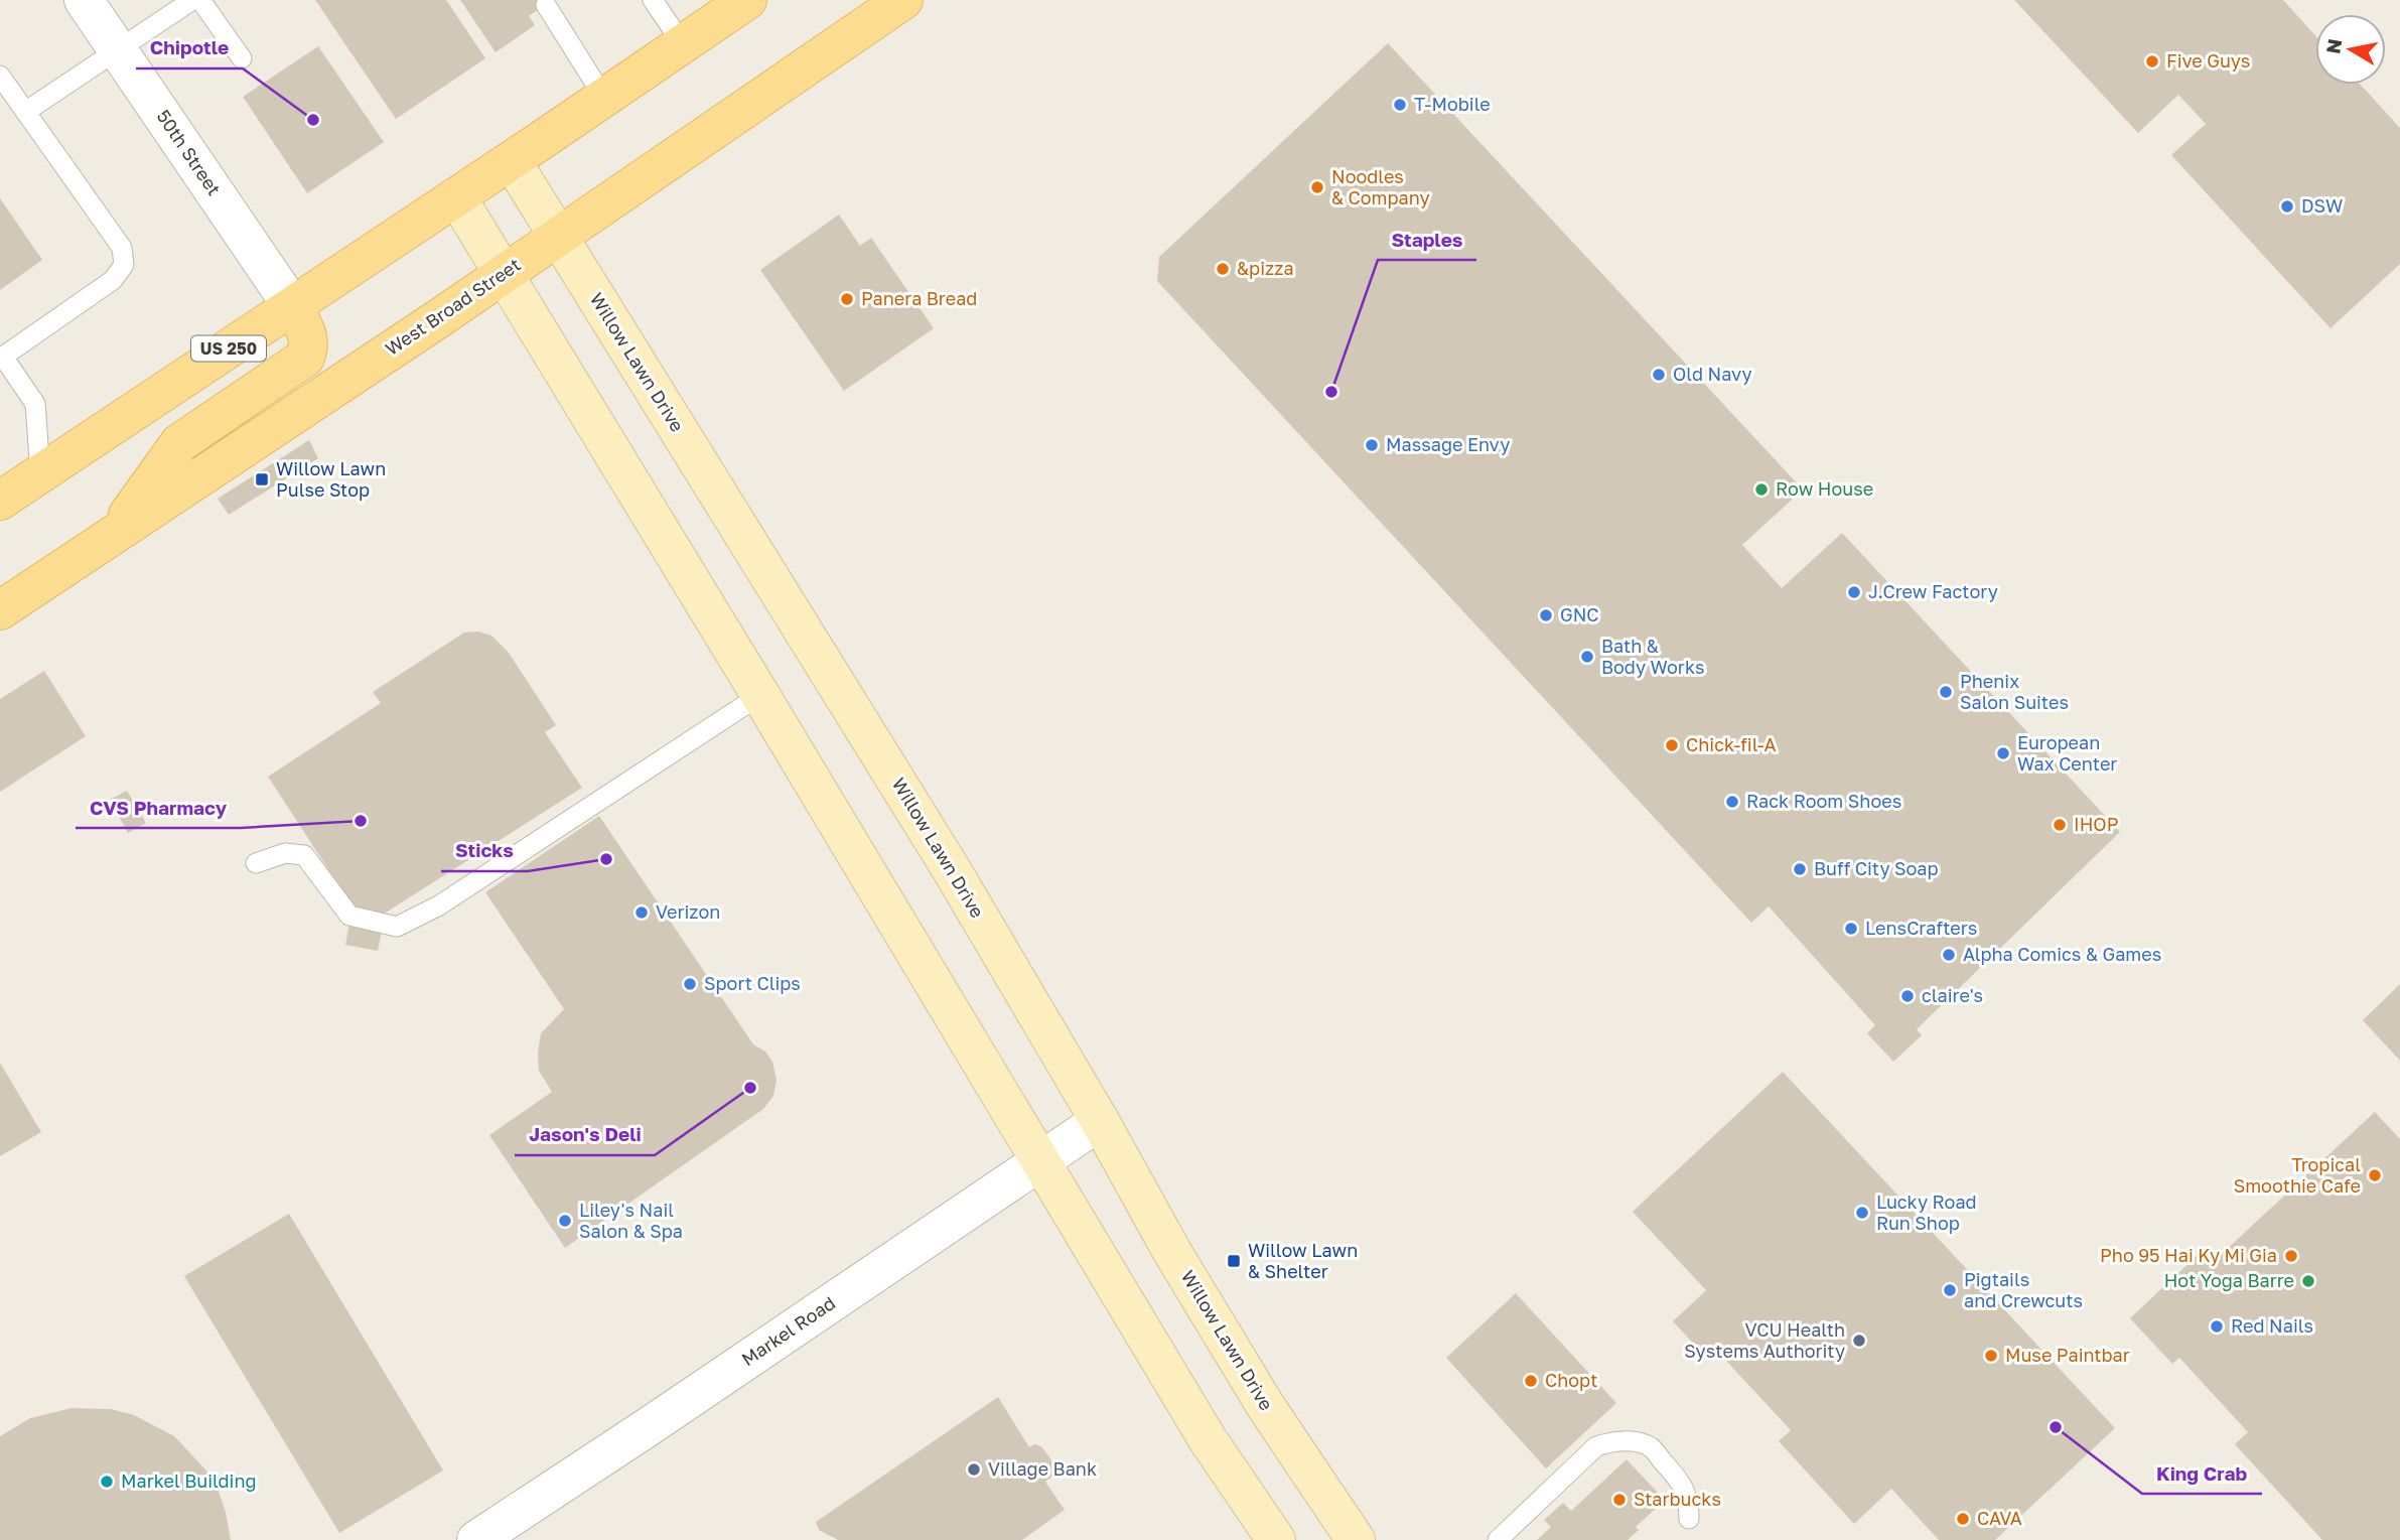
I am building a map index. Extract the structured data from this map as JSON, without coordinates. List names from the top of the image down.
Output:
{
  "streets": {
    "main road": ["West Broad Street", "US 250", "Willow Lawn Drive"],
    "street": ["50th Street", "Markel Road"]
  },
  "crossings": [
    ["50th Street", "US 250"],
    ["West Broad Street", "Willow Lawn Drive"],
    ["US 250", "Willow Lawn Drive"],
    ["Willow Lawn Drive", "Markel Road"]
  ],
  "places": {
    "other": [
      "Five Guys",
      "T-Mobile",
      "Chipotle",
      "Noodles & Company",
      "DSW",
      "&pizza",
      "Panera Bread",
      "Old Navy",
      "Staples",
      "Massage Envy",
      "Row House",
      "J.Crew Factory",
      "GNC",
      "Bath & Body Works",
      "Phenix Salon Suites",
      "Chick-fil-A",
      "European Wax Center",
      "Rack Room Shoes",
      "CVS Pharmacy",
      "IHOP",
      "Sticks",
      "Buff City Soap",
      "Verizon",
      "LensCrafters",
      "Alpha Comics & Games",
      "Sport Clips",
      "claire's",
      "Jason's Deli",
      "Tropical Smoothie Cafe",
      "Lucky Road Run Shop",
      "Liley's Nail Salon & Spa",
      "Pho 95 Hai Ky Mi Gia",
      "Hot Yoga Barre",
      "Pigtails and Crewcuts",
      "Red Nails",
      "VCU Health Systems Authority",
      "Muse Paintbar",
      "Chopt",
      "King Crab",
      "Village Bank",
      "Markel Building",
      "Starbucks",
      "CAVA"
    ],
    "transit": ["Willow Lawn Pulse Stop", "Willow Lawn & Shelter"]
  },
  "north": "left"
}
